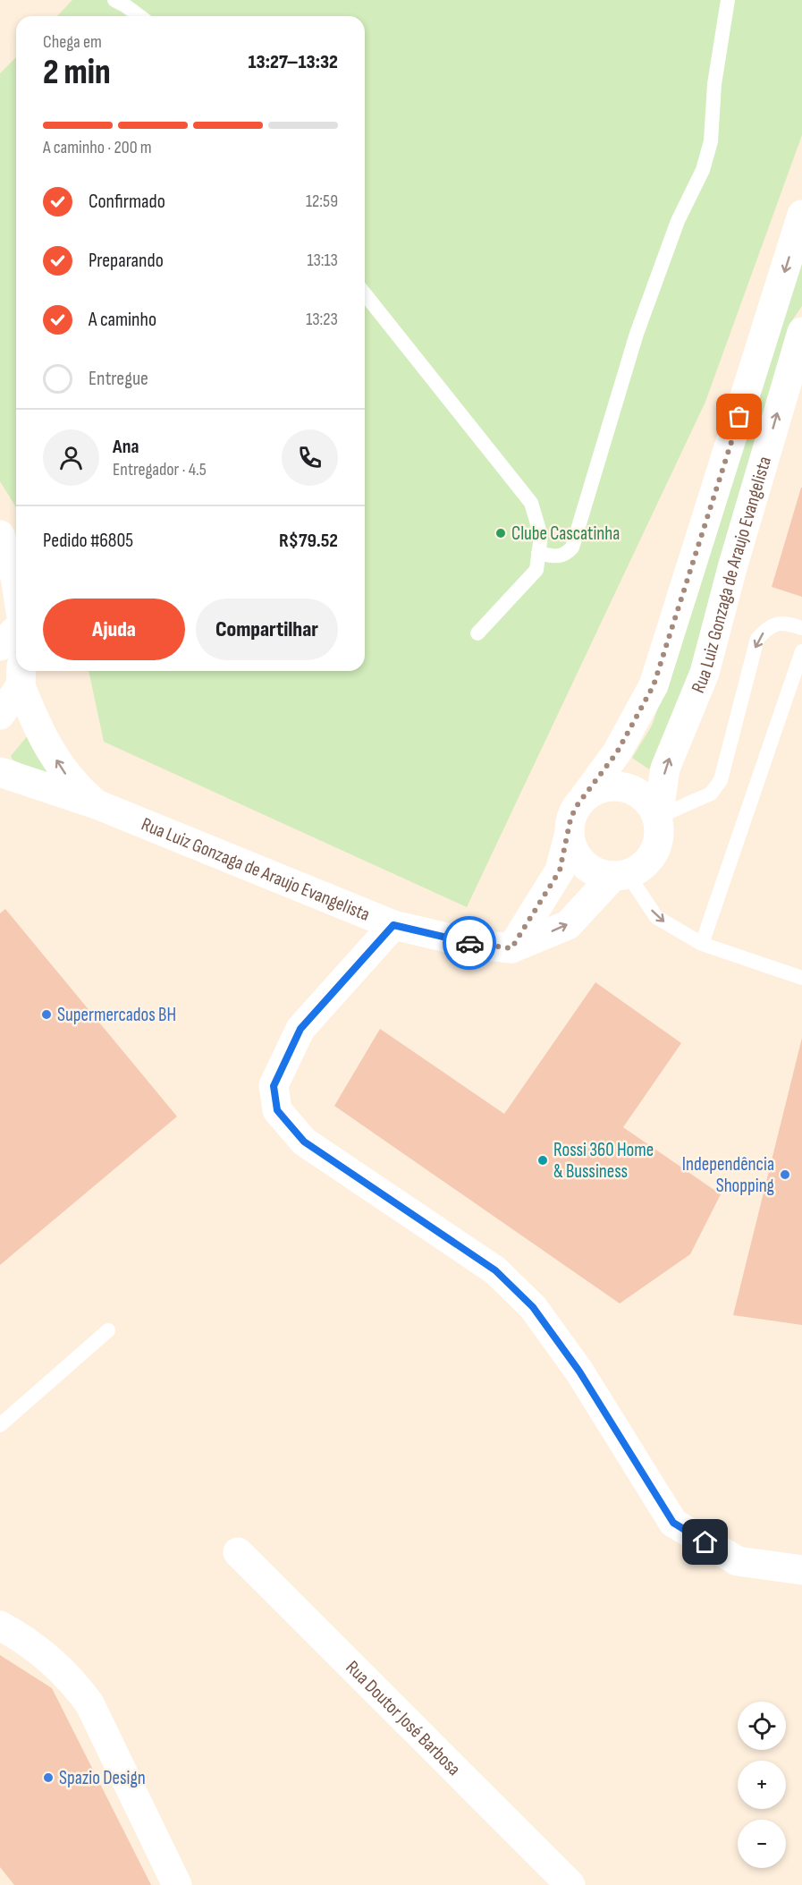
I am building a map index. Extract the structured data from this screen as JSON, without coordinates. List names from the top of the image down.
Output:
{
  "streets": {
    "main road": ["Rua Luiz Gonzaga de Araujo Evangelista", "Rua Doutor José Barbosa"]
  },
  "places": [
    "Clube Cascatinha",
    "Supermercados BH",
    "Rossi 360 Home & Bussiness",
    "Independência Shopping",
    "Spazio Design"
  ],
  "page": {
    "heading": ["2 min", "Chega em", "13:27–13:32"],
    "panel": [
      "Ana",
      "Entregador · 4.5",
      "Pedido #6805",
      "R$79.52"
    ],
    "bar": "A caminho · 200 m",
    "list": [
      ["Confirmado", "12:59"],
      ["Preparando", "13:13"],
      ["A caminho", "13:23"],
      "Entregue"
    ],
    "buttons": ["Ajuda", "Compartilhar"],
    "map_buttons": ["+", "−"]
  }
}
